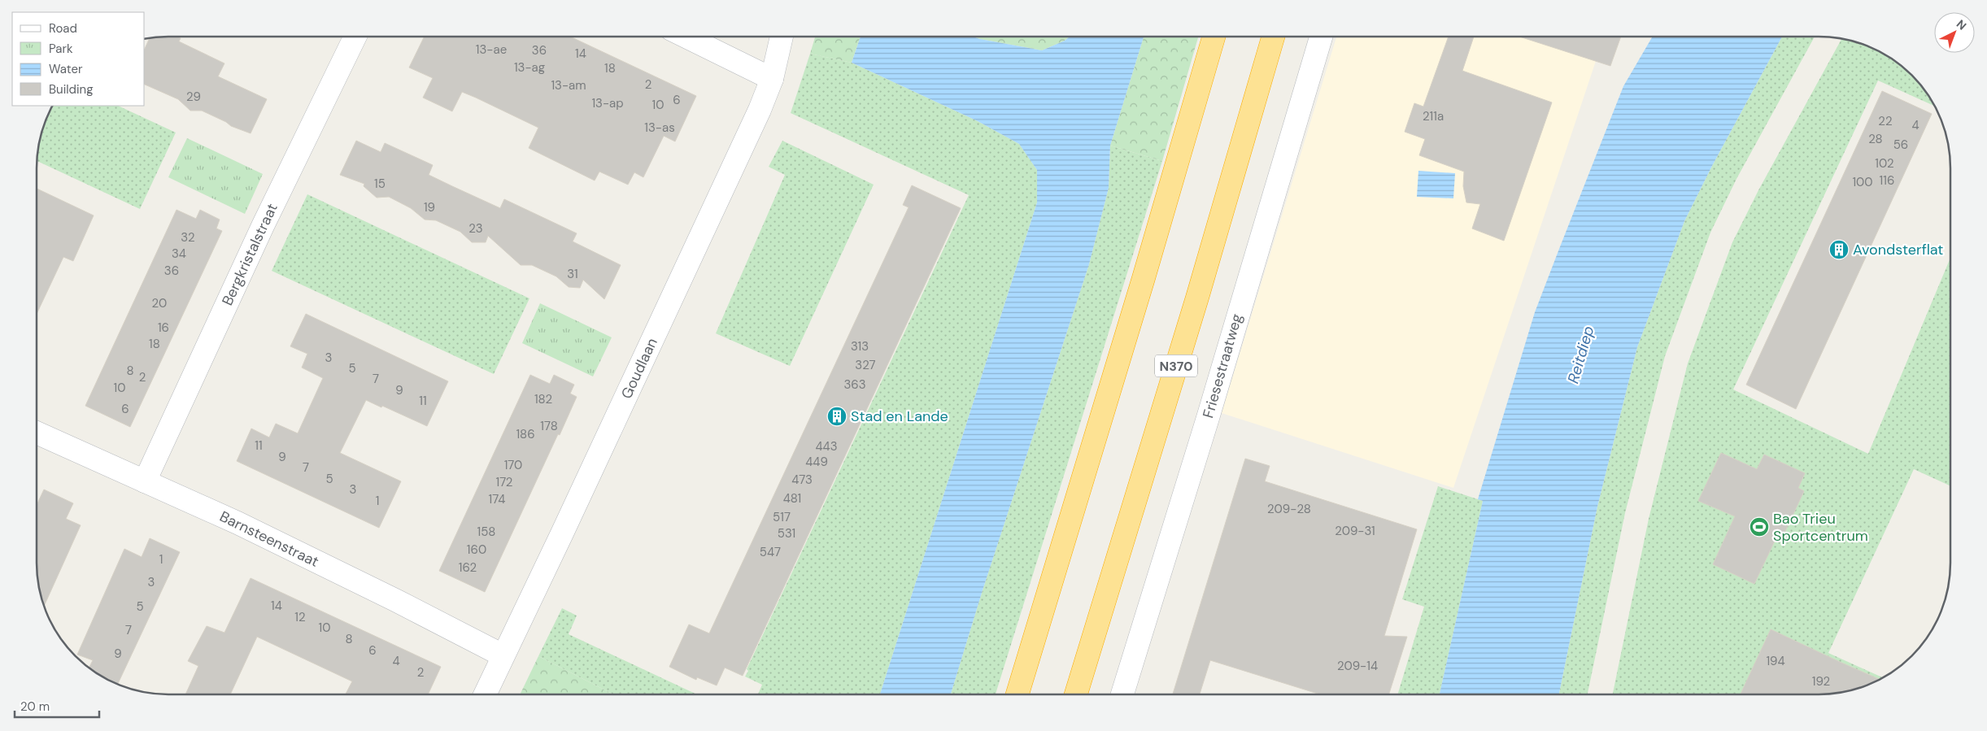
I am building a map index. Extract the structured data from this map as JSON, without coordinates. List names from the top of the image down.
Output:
{
  "streets": {
    "highway": ["N370"],
    "street": [
      "Bergkristalstraat",
      "Friesestraatweg",
      "Goudlaan",
      "Barnsteenstraat"
    ]
  },
  "crossings": [
    ["Bergkristalstraat", "Barnsteenstraat"],
    ["Goudlaan", "Barnsteenstraat"]
  ],
  "water": ["Reitdiep"],
  "places": {
    "building": ["Avondsterflat", "Stad en Lande"],
    "sports": ["Bao Trieu Sportcentrum"]
  },
  "house_numbers": [
    "13-ae",
    "36",
    "14",
    "13-ag",
    "18",
    "2",
    "13-am",
    "29",
    "6",
    "13-ap",
    "10",
    "211a",
    "22",
    "4",
    "13-as",
    "28",
    "56",
    "102",
    "116",
    "100",
    "15",
    "19",
    "23",
    "32",
    "34",
    "36",
    "31",
    "20",
    "16",
    "18",
    "313",
    "3",
    "327",
    "5",
    "8",
    "2",
    "7",
    "363",
    "10",
    "9",
    "182",
    "11",
    "6",
    "178",
    "186",
    "11",
    "443",
    "9",
    "449",
    "170",
    "7",
    "5",
    "473",
    "172",
    "3",
    "481",
    "174",
    "1",
    "209-28",
    "517",
    "209-31",
    "158",
    "531",
    "160",
    "547",
    "1",
    "162",
    "3",
    "14",
    "5",
    "12",
    "10",
    "7",
    "8",
    "6",
    "9",
    "4",
    "194",
    "209-14",
    "2",
    "192"
  ],
  "legend": [
    "Road",
    "Park",
    "Water",
    "Building"
  ],
  "scale_bar": "20 m",
  "north": "top right"
}
